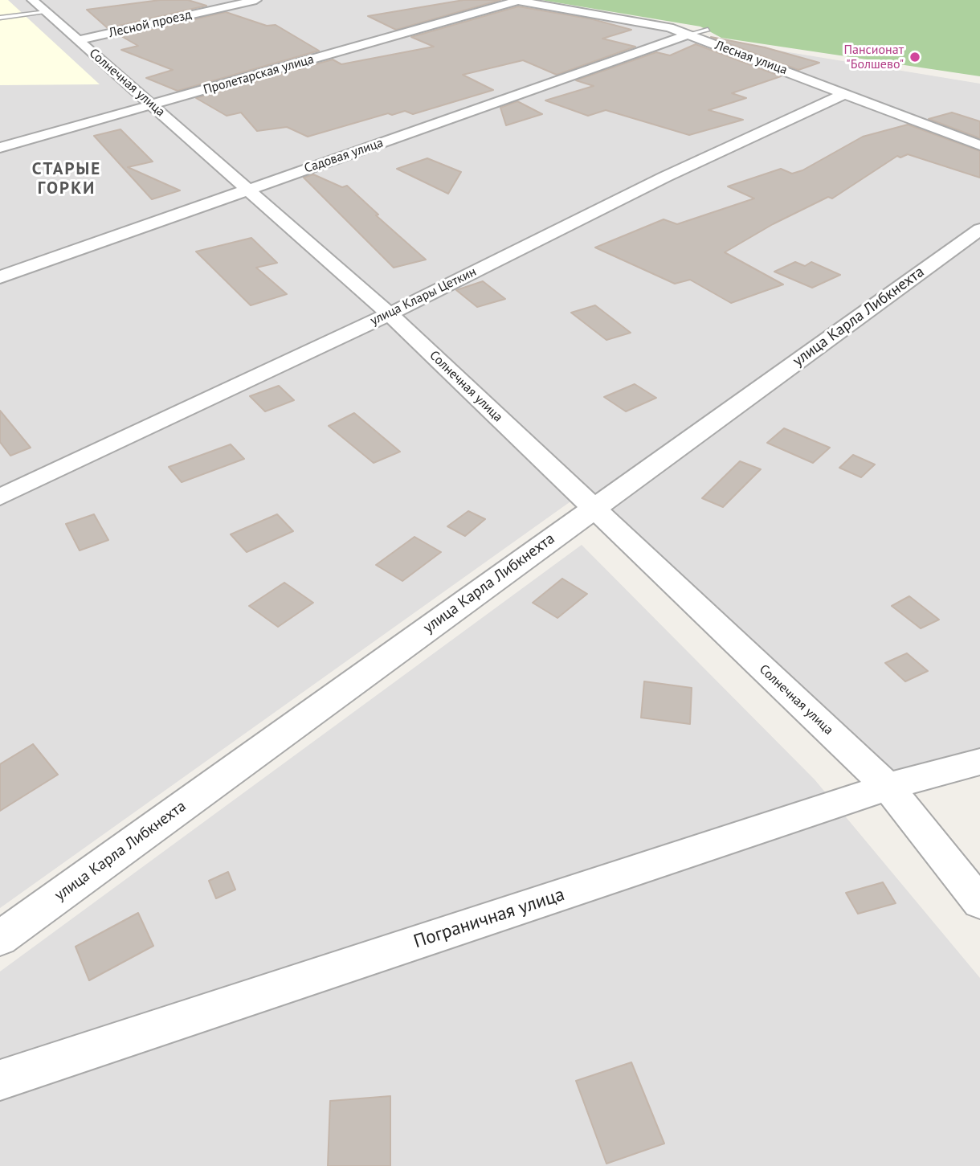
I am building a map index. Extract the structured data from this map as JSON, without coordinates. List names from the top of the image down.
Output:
{
  "streets": {
    "street": [
      "Лесной проезд",
      "Лесная улица",
      "Пролетарская улица",
      "Солнечная улица",
      "Садовая улица",
      "улица Клары Цеткин",
      "улица Карла Либкнехта",
      "Пограничная улица"
    ]
  },
  "crossings": [
    ["Лесной проезд", "Солнечная улица"],
    ["Лесная улица", "Пролетарская улица"],
    ["Лесная улица", "Садовая улица"],
    ["Лесная улица", "улица Клары Цеткин"],
    ["Пролетарская улица", "Солнечная улица"],
    ["Солнечная улица", "Садовая улица"],
    ["Солнечная улица", "улица Клары Цеткин"],
    ["Солнечная улица", "улица Карла Либкнехта"],
    ["Солнечная улица", "Пограничная улица"]
  ],
  "districts": ["СТАРЫЕ ГОРКИ"],
  "places": ["Пансионат \"Болшево\""]
}
